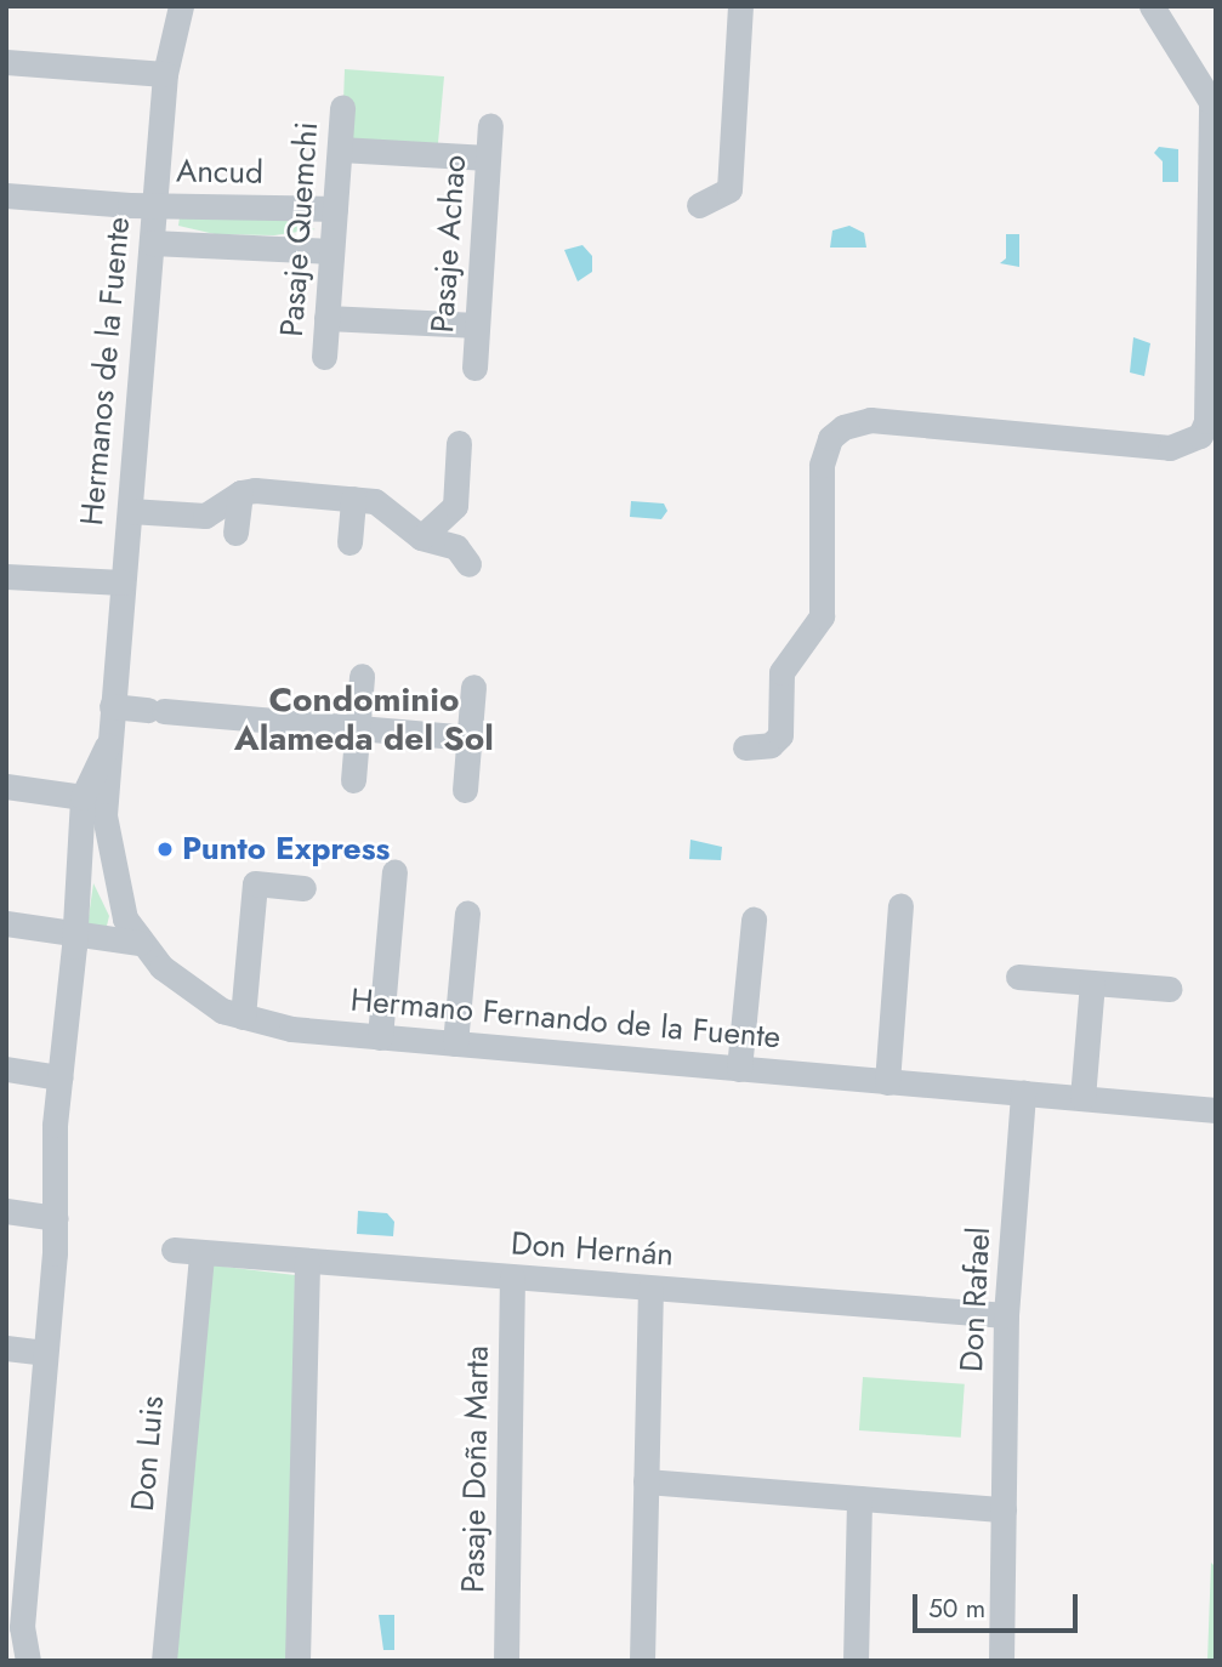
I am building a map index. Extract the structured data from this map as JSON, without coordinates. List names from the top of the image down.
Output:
{
  "streets": {
    "street": [
      "Ancud",
      "Pasaje Quemchi",
      "Pasaje Achao",
      "Hermanos de la Fuente",
      "Hermano Fernando de la Fuente",
      "Don Hernán",
      "Don Rafael",
      "Don Luis",
      "Pasaje Doña Marta"
    ]
  },
  "crossings": [
    ["Ancud", "Pasaje Quemchi"],
    ["Ancud", "Hermanos de la Fuente"],
    ["Hermanos de la Fuente", "Hermano Fernando de la Fuente"],
    ["Hermano Fernando de la Fuente", "Don Rafael"],
    ["Don Hernán", "Don Rafael"],
    ["Don Hernán", "Don Luis"],
    ["Don Hernán", "Pasaje Doña Marta"]
  ],
  "districts": ["Condominio Alameda del Sol"],
  "places": ["Punto Express"],
  "scale_bar": "50 m"
}
